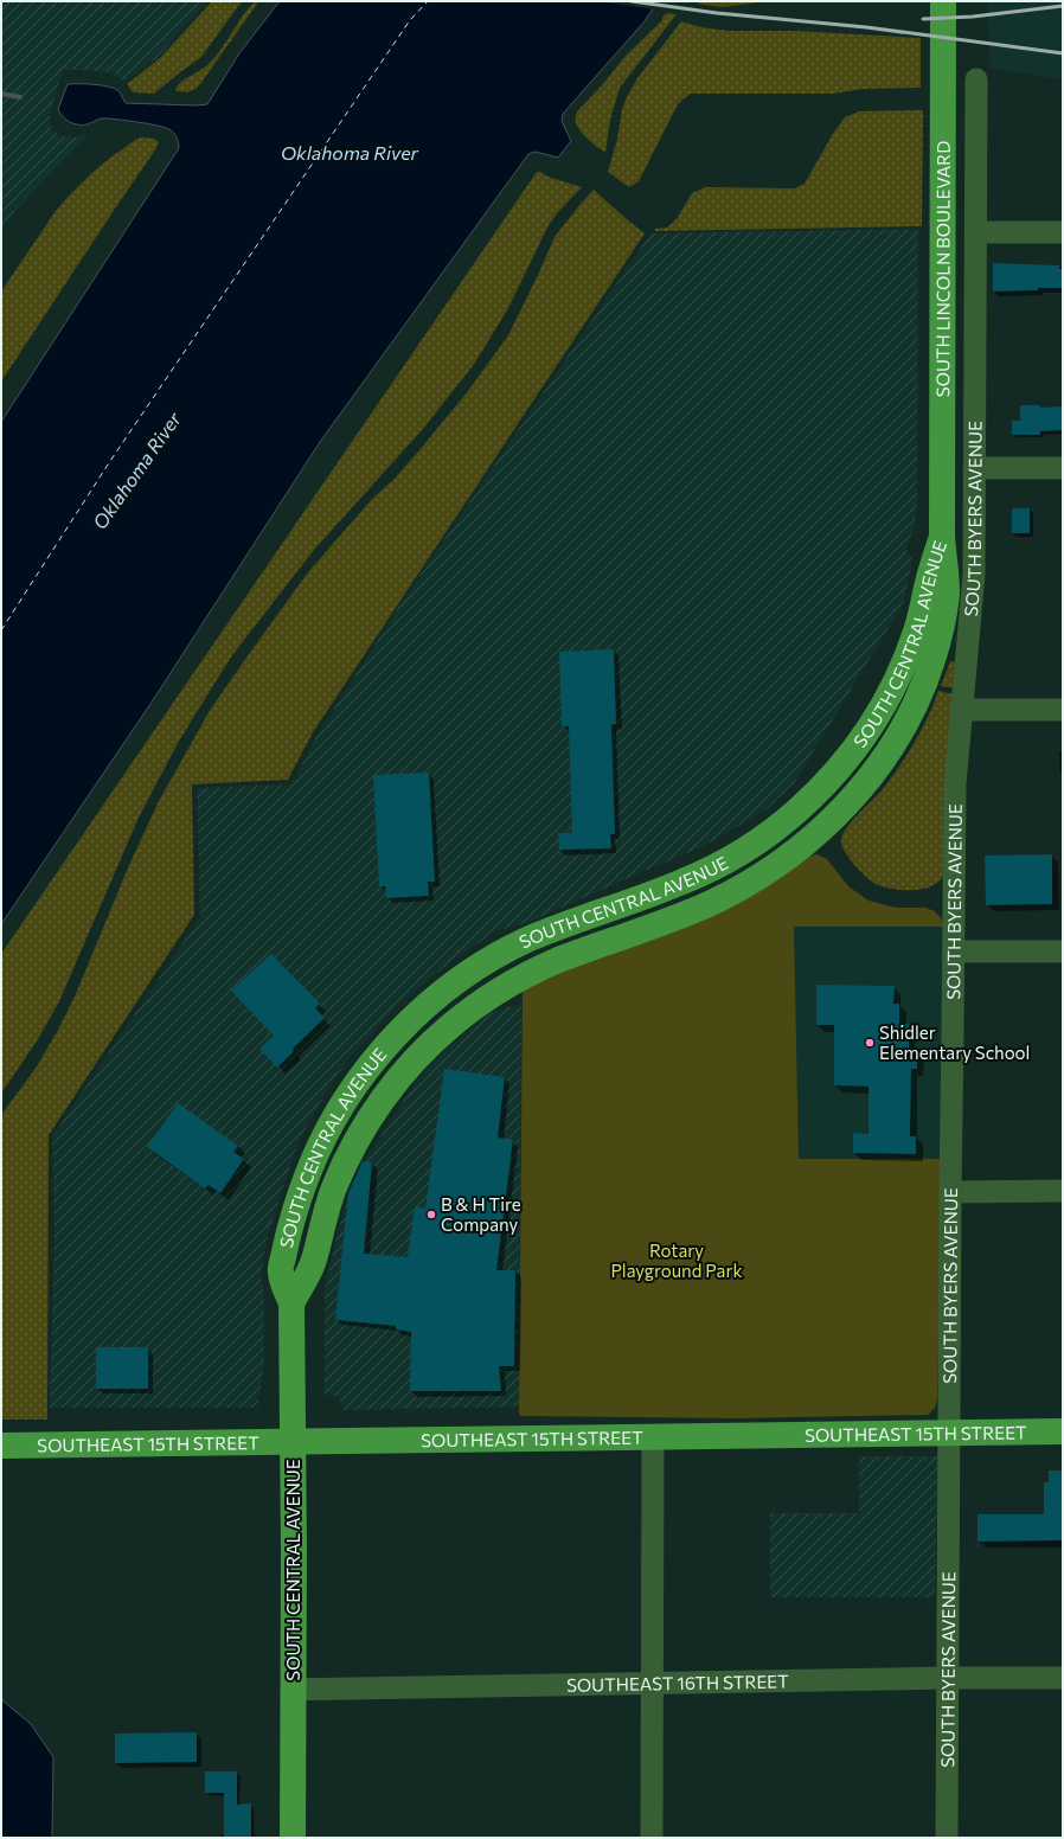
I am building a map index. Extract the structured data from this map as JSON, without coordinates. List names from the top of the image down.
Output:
{
  "streets": {
    "main road": ["SOUTH LINCOLN BOULEVARD", "SOUTH CENTRAL AVENUE", "SOUTHEAST 15TH STREET"],
    "street": ["SOUTH BYERS AVENUE", "SOUTHEAST 16TH STREET"]
  },
  "crossings": [
    ["SOUTH LINCOLN BOULEVARD", "SOUTH CENTRAL AVENUE"],
    ["SOUTH BYERS AVENUE", "SOUTHEAST 15TH STREET"],
    ["SOUTH BYERS AVENUE", "SOUTHEAST 16TH STREET"],
    ["SOUTH CENTRAL AVENUE", "SOUTHEAST 15TH STREET"],
    ["SOUTH CENTRAL AVENUE", "SOUTHEAST 16TH STREET"]
  ],
  "water": ["Oklahoma River"],
  "parks": ["Rotary Playground Park"],
  "places": ["Shidler Elementary School", "B & H Tire Company"]
}
